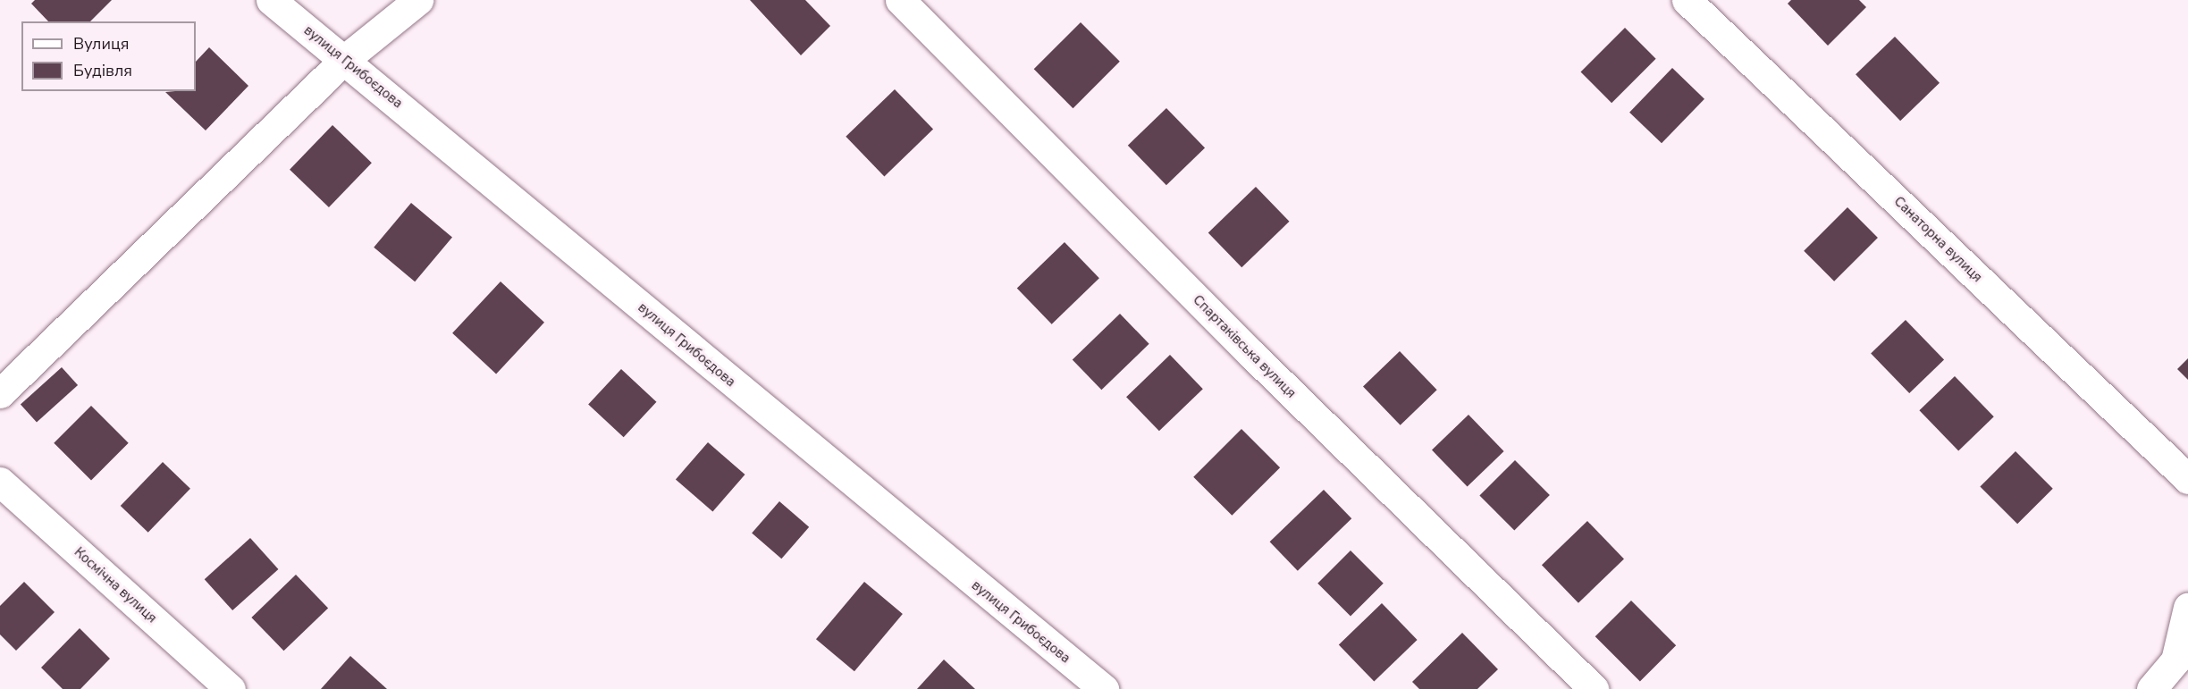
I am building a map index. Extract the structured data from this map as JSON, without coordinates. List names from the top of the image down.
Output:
{
  "streets": {
    "street": [
      "вулиця Грибоєдова",
      "Санаторна вулиця",
      "Спартаківська вулиця",
      "Космічна вулиця"
    ]
  },
  "legend": ["Вулиця", "Будівля"]
}
